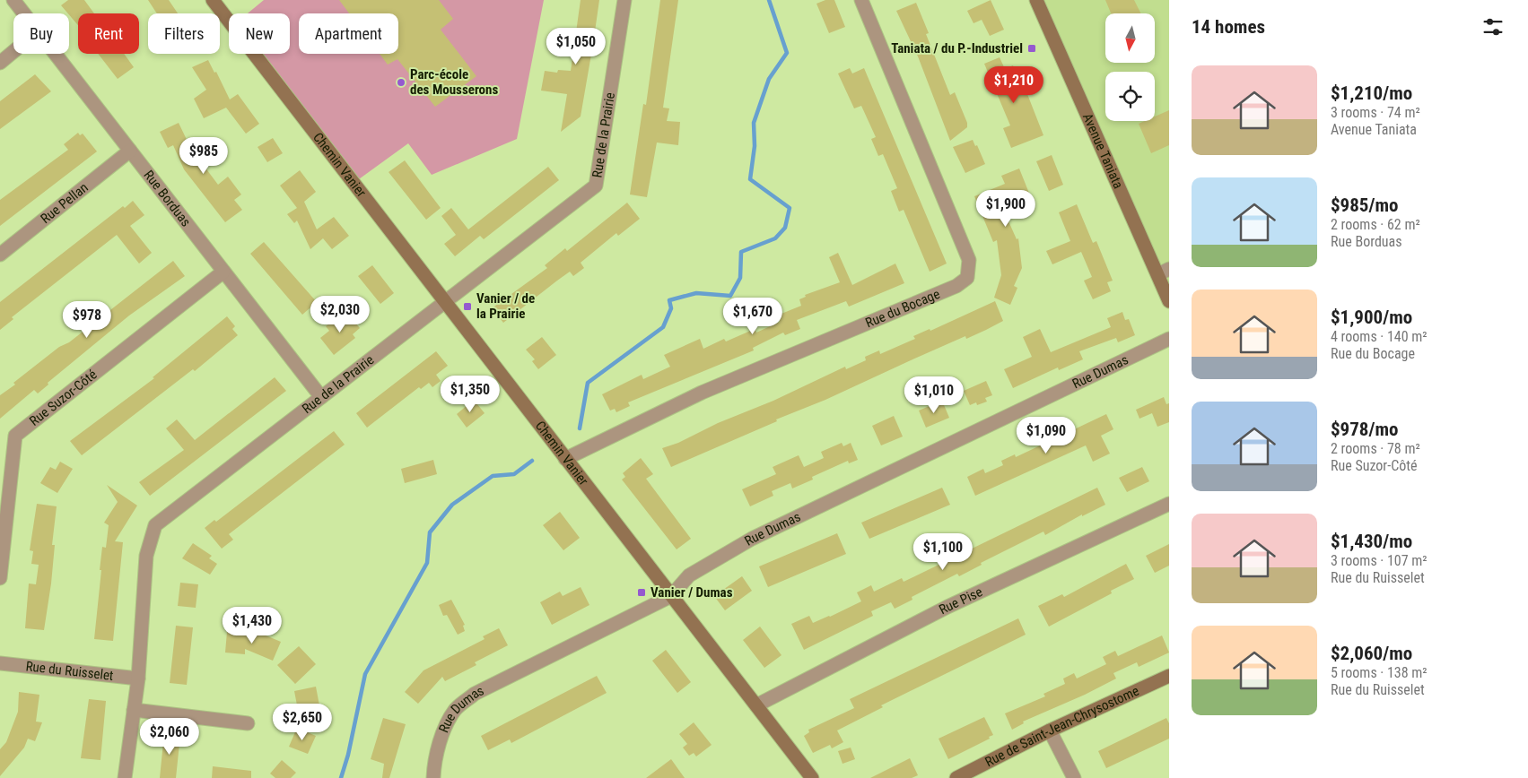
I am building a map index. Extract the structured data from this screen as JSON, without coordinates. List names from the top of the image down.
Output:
{
  "streets": {
    "street": [
      "Rue de la Prairie",
      "Avenue Taniata",
      "Chemin Vanier",
      "Rue Borduas",
      "Rue Pellan",
      "Rue du Bocage",
      "Rue Dumas",
      "Rue Suzor-Côté",
      "Rue Pise",
      "Rue du Ruisselet",
      "Rue de Saint-Jean-Chrysostome"
    ]
  },
  "crossings": [
    ["Rue de la Prairie", "Chemin Vanier"],
    ["Rue de la Prairie", "Rue Borduas"],
    ["Rue de la Prairie", "Rue du Ruisselet"],
    ["Chemin Vanier", "Rue du Bocage"],
    ["Chemin Vanier", "Rue Dumas"],
    ["Chemin Vanier", "Rue Pise"],
    ["Rue Borduas", "Rue Pellan"],
    ["Rue Borduas", "Rue Suzor-Côté"]
  ],
  "places": {
    "transit": ["Taniata / du P.-Industriel", "Vanier / de la Prairie", "Vanier / Dumas"],
    "other": ["Parc-école des Mousserons"]
  },
  "north": "bottom",
  "page": {
    "heading": "14 homes",
    "chip": [
      "Buy",
      "Rent",
      "Filters",
      "New",
      "Apartment"
    ],
    "price": [
      "$1,050",
      "$1,210",
      "$985",
      "$1,900",
      "$2,030",
      "$1,670",
      "$978",
      "$1,350",
      "$1,010",
      "$1,090",
      "$1,100",
      "$1,430",
      "$2,650",
      "$2,060"
    ],
    "list": [
      {
        "name": "$1,210/mo",
        "note": "3 rooms · 74 m² · Avenue Taniata"
      },
      {
        "name": "$985/mo",
        "note": "2 rooms · 62 m² · Rue Borduas"
      },
      {
        "name": "$1,900/mo",
        "note": "4 rooms · 140 m² · Rue du Bocage"
      },
      {
        "name": "$978/mo",
        "note": "2 rooms · 78 m² · Rue Suzor-Côté"
      },
      {
        "name": "$1,430/mo",
        "note": "3 rooms · 107 m² · Rue du Ruisselet"
      },
      {
        "name": "$2,060/mo",
        "note": "5 rooms · 138 m² · Rue du Ruisselet"
      }
    ]
  }
}
